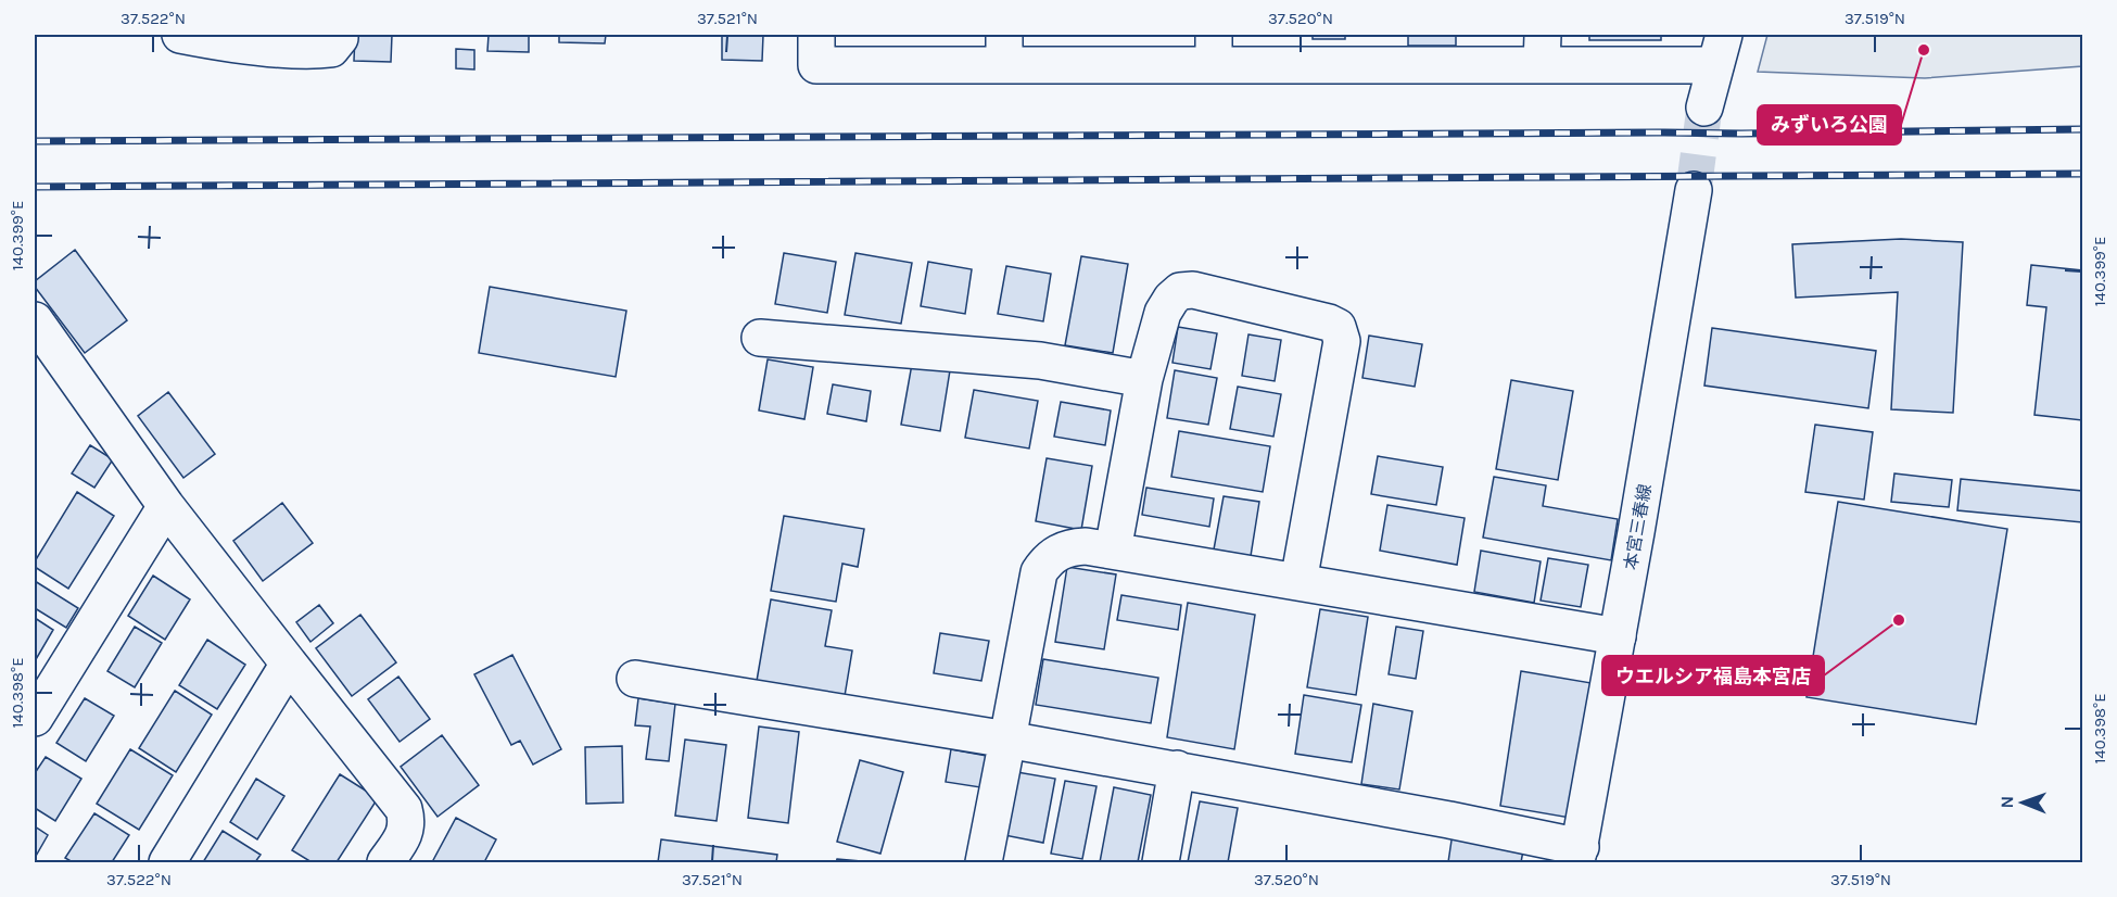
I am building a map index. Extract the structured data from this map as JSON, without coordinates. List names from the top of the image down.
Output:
{
  "streets": {
    "street": ["本宮三春線"]
  },
  "places": ["みずいろ公園", "ウエルシア福島本宮店"],
  "north": "left",
  "coordinates": [
    "37.522°N",
    "37.521°N",
    "37.520°N",
    "37.519°N",
    "140.399°E",
    "140.398°E"
  ]
}
